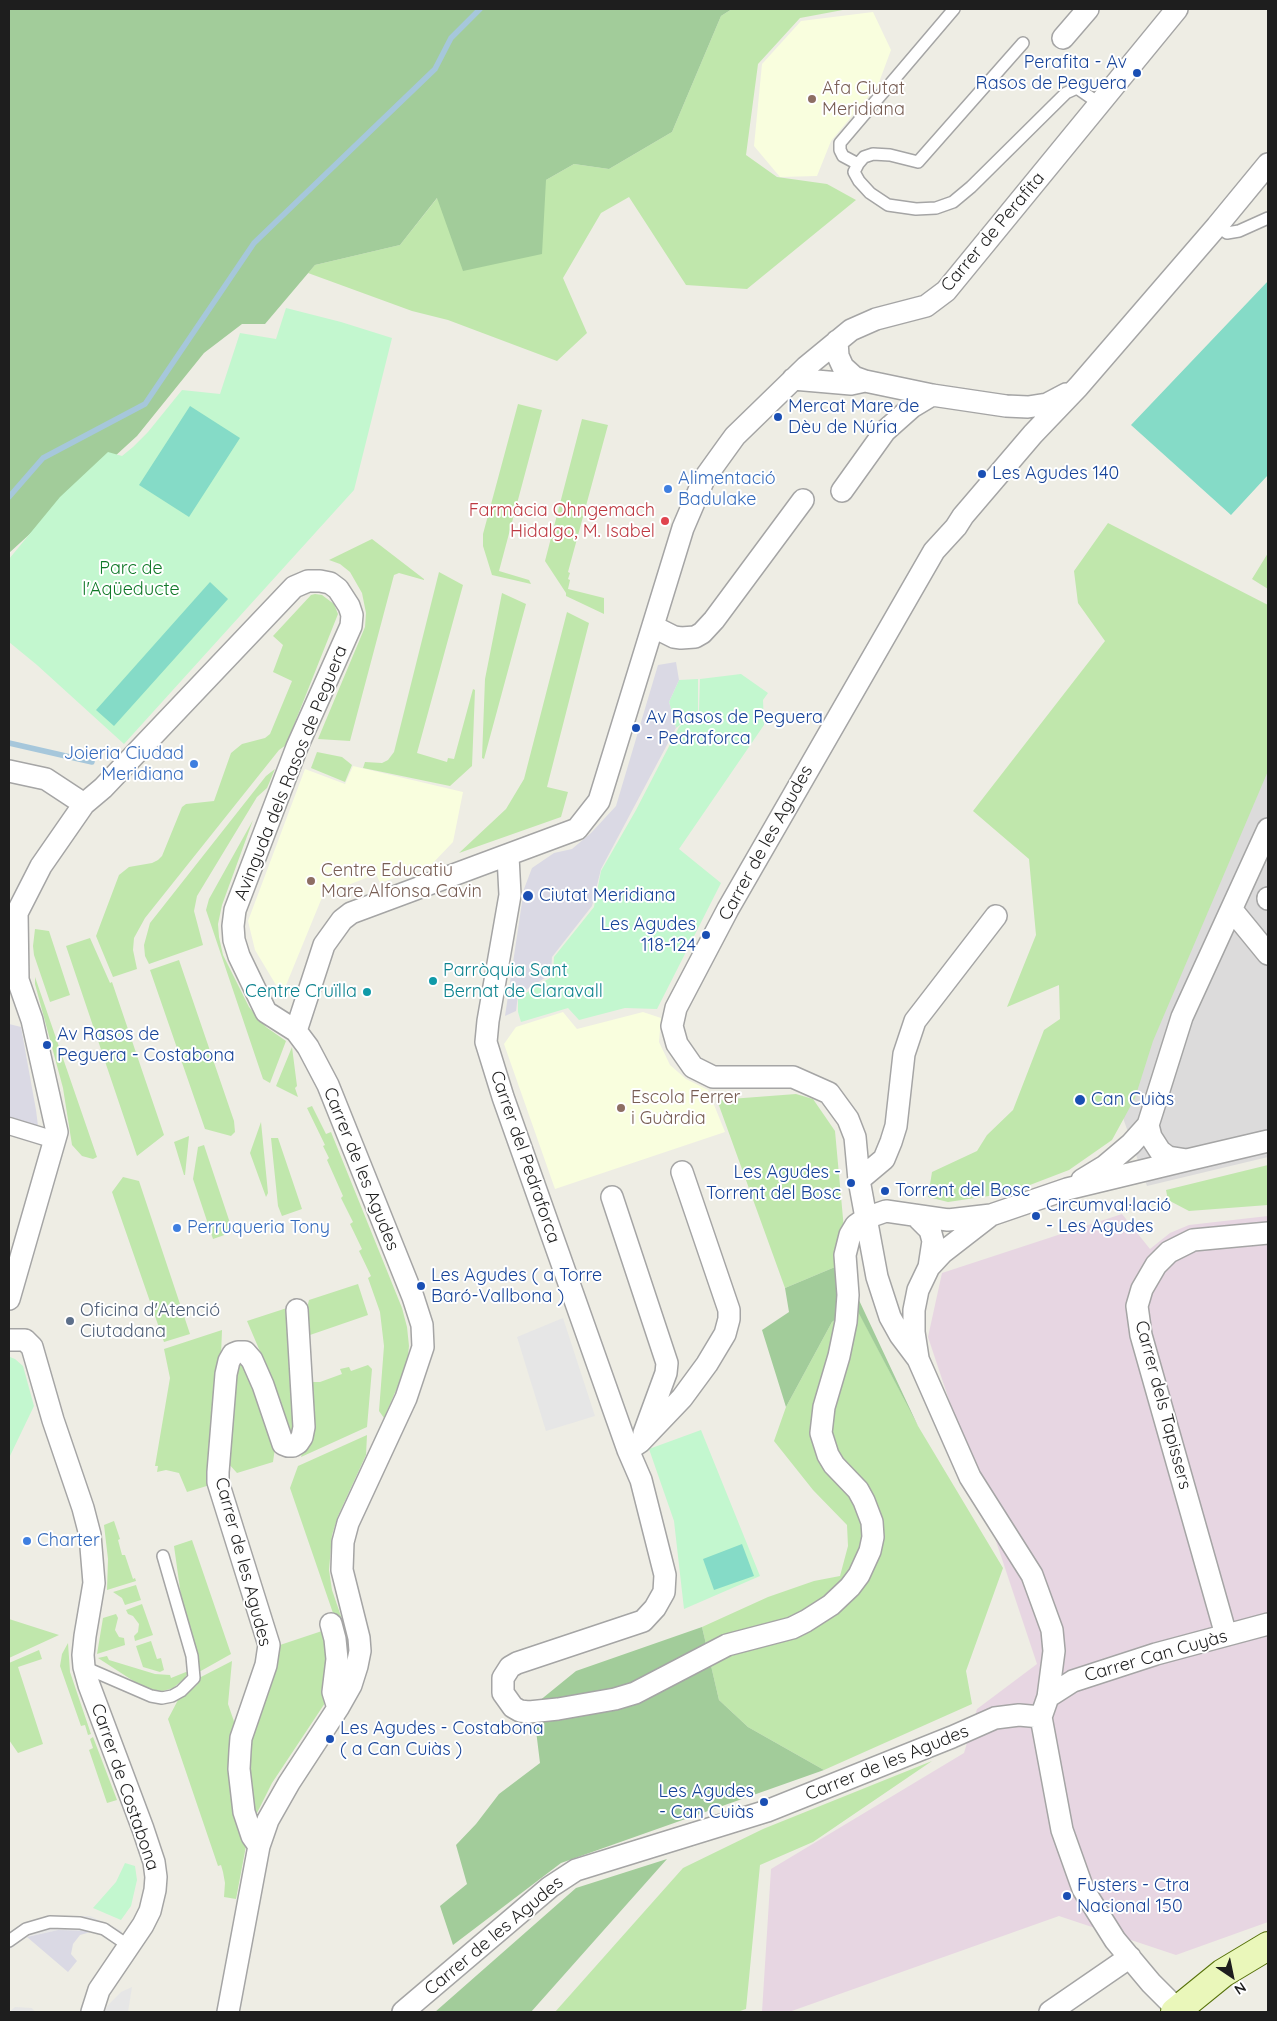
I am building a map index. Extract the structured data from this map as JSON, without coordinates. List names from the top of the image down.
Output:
{
  "streets": {
    "street": [
      "Carrer de Perafita",
      "Avinguda dels Rasos de Peguera",
      "Carrer de les Agudes",
      "Carrer del Pedraforca",
      "Carrer dels Tapissers",
      "Carrer Can Cuyàs",
      "Carrer de Costabona"
    ]
  },
  "crossings": [
    ["Avinguda dels Rasos de Peguera", "Carrer de les Agudes"],
    ["Carrer de les Agudes", "Carrer del Pedraforca"],
    ["Carrer de les Agudes", "Carrer Can Cuyàs"],
    ["Carrer dels Tapissers", "Carrer Can Cuyàs"]
  ],
  "parks": ["Parc de l'Aqüeducte"],
  "places": [
    "Perafita - Av Rasos de Peguera",
    "Afa Ciutat Meridiana",
    "Mercat Mare de Dèu de Núria",
    "Les Agudes 140",
    "Alimentació Badulake",
    "Farmàcia Ohngemach Hidalgo, M. Isabel",
    "Av Rasos de Peguera - Pedraforca",
    "Joieria Ciudad Meridiana",
    "Centre Educatiu Mare Alfonsa Cavin",
    "Ciutat Meridiana",
    "Les Agudes 118-124",
    "Parròquia Sant Bernat de Claravall",
    "Centre Cruïlla",
    "Av Rasos de Peguera - Costabona",
    "Can Cuiàs",
    "Escola Ferrer i Guàrdia",
    "Les Agudes - Torrent del Bosc",
    "Torrent del Bosc",
    "Circumval·lació - Les Agudes",
    "Perruqueria Tony",
    "Les Agudes ( a Torre Baró-Vallbona )",
    "Oficina d'Atenció Ciutadana",
    "Charter",
    "Les Agudes - Costabona ( a Can Cuiàs )",
    "Les Agudes - Can Cuiàs",
    "Fusters - Ctra Nacional 150"
  ],
  "north": "bottom right"
}
